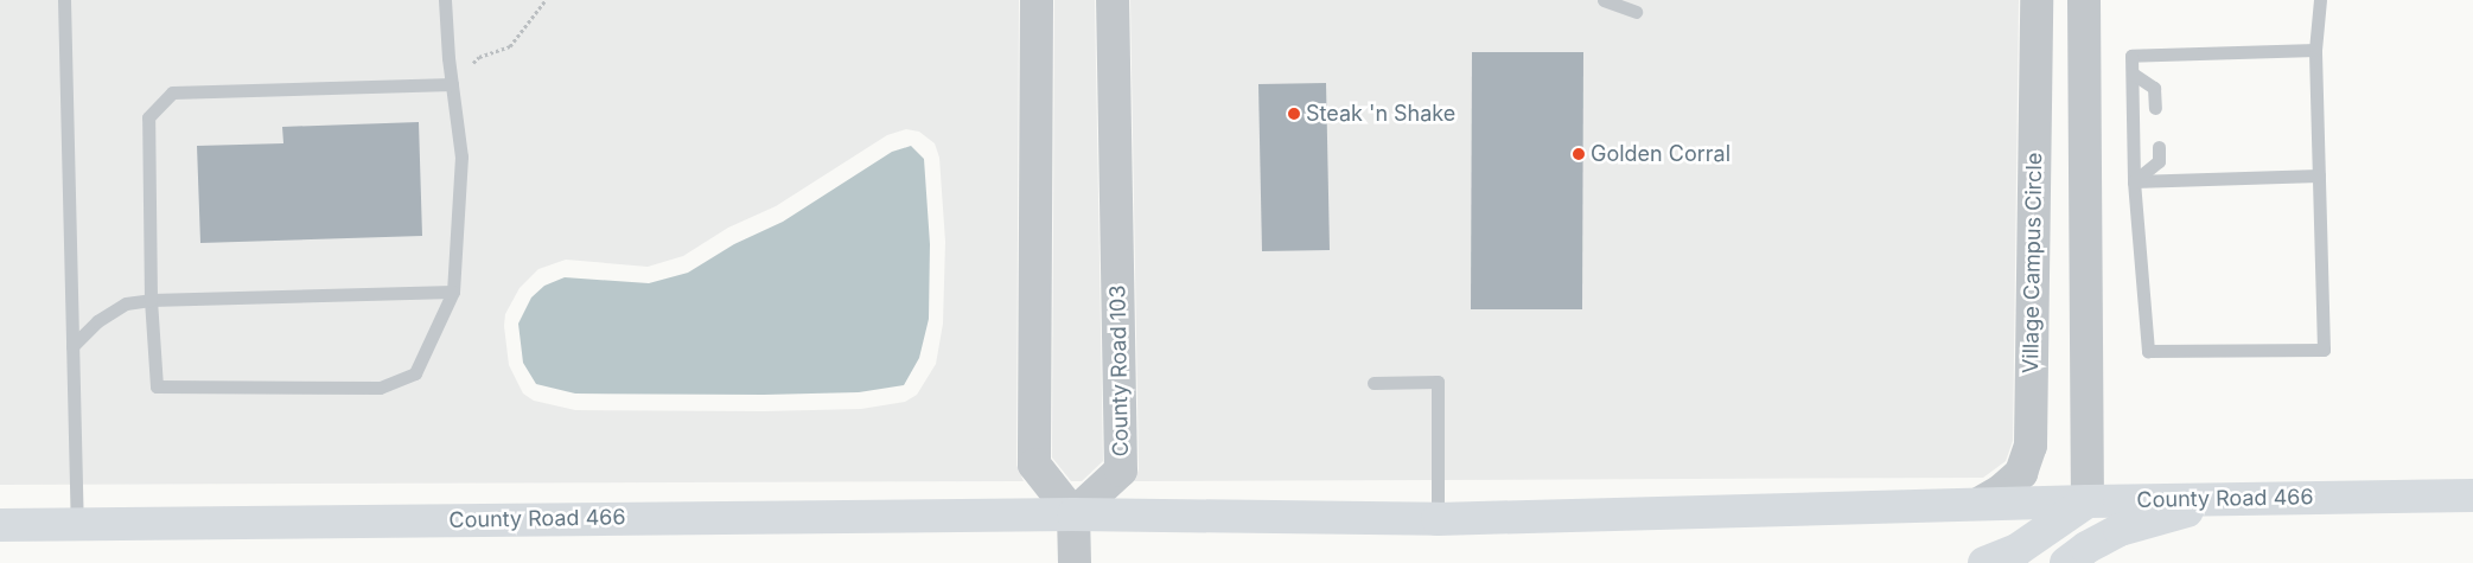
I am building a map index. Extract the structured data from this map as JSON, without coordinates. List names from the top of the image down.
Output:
{
  "streets": {
    "main road": ["County Road 466"],
    "street": ["Village Campus Circle", "County Road 103"]
  },
  "crossings": [
    ["Village Campus Circle", "County Road 466"],
    ["County Road 103", "County Road 466"]
  ],
  "places": ["Steak 'n Shake", "Golden Corral"]
}
